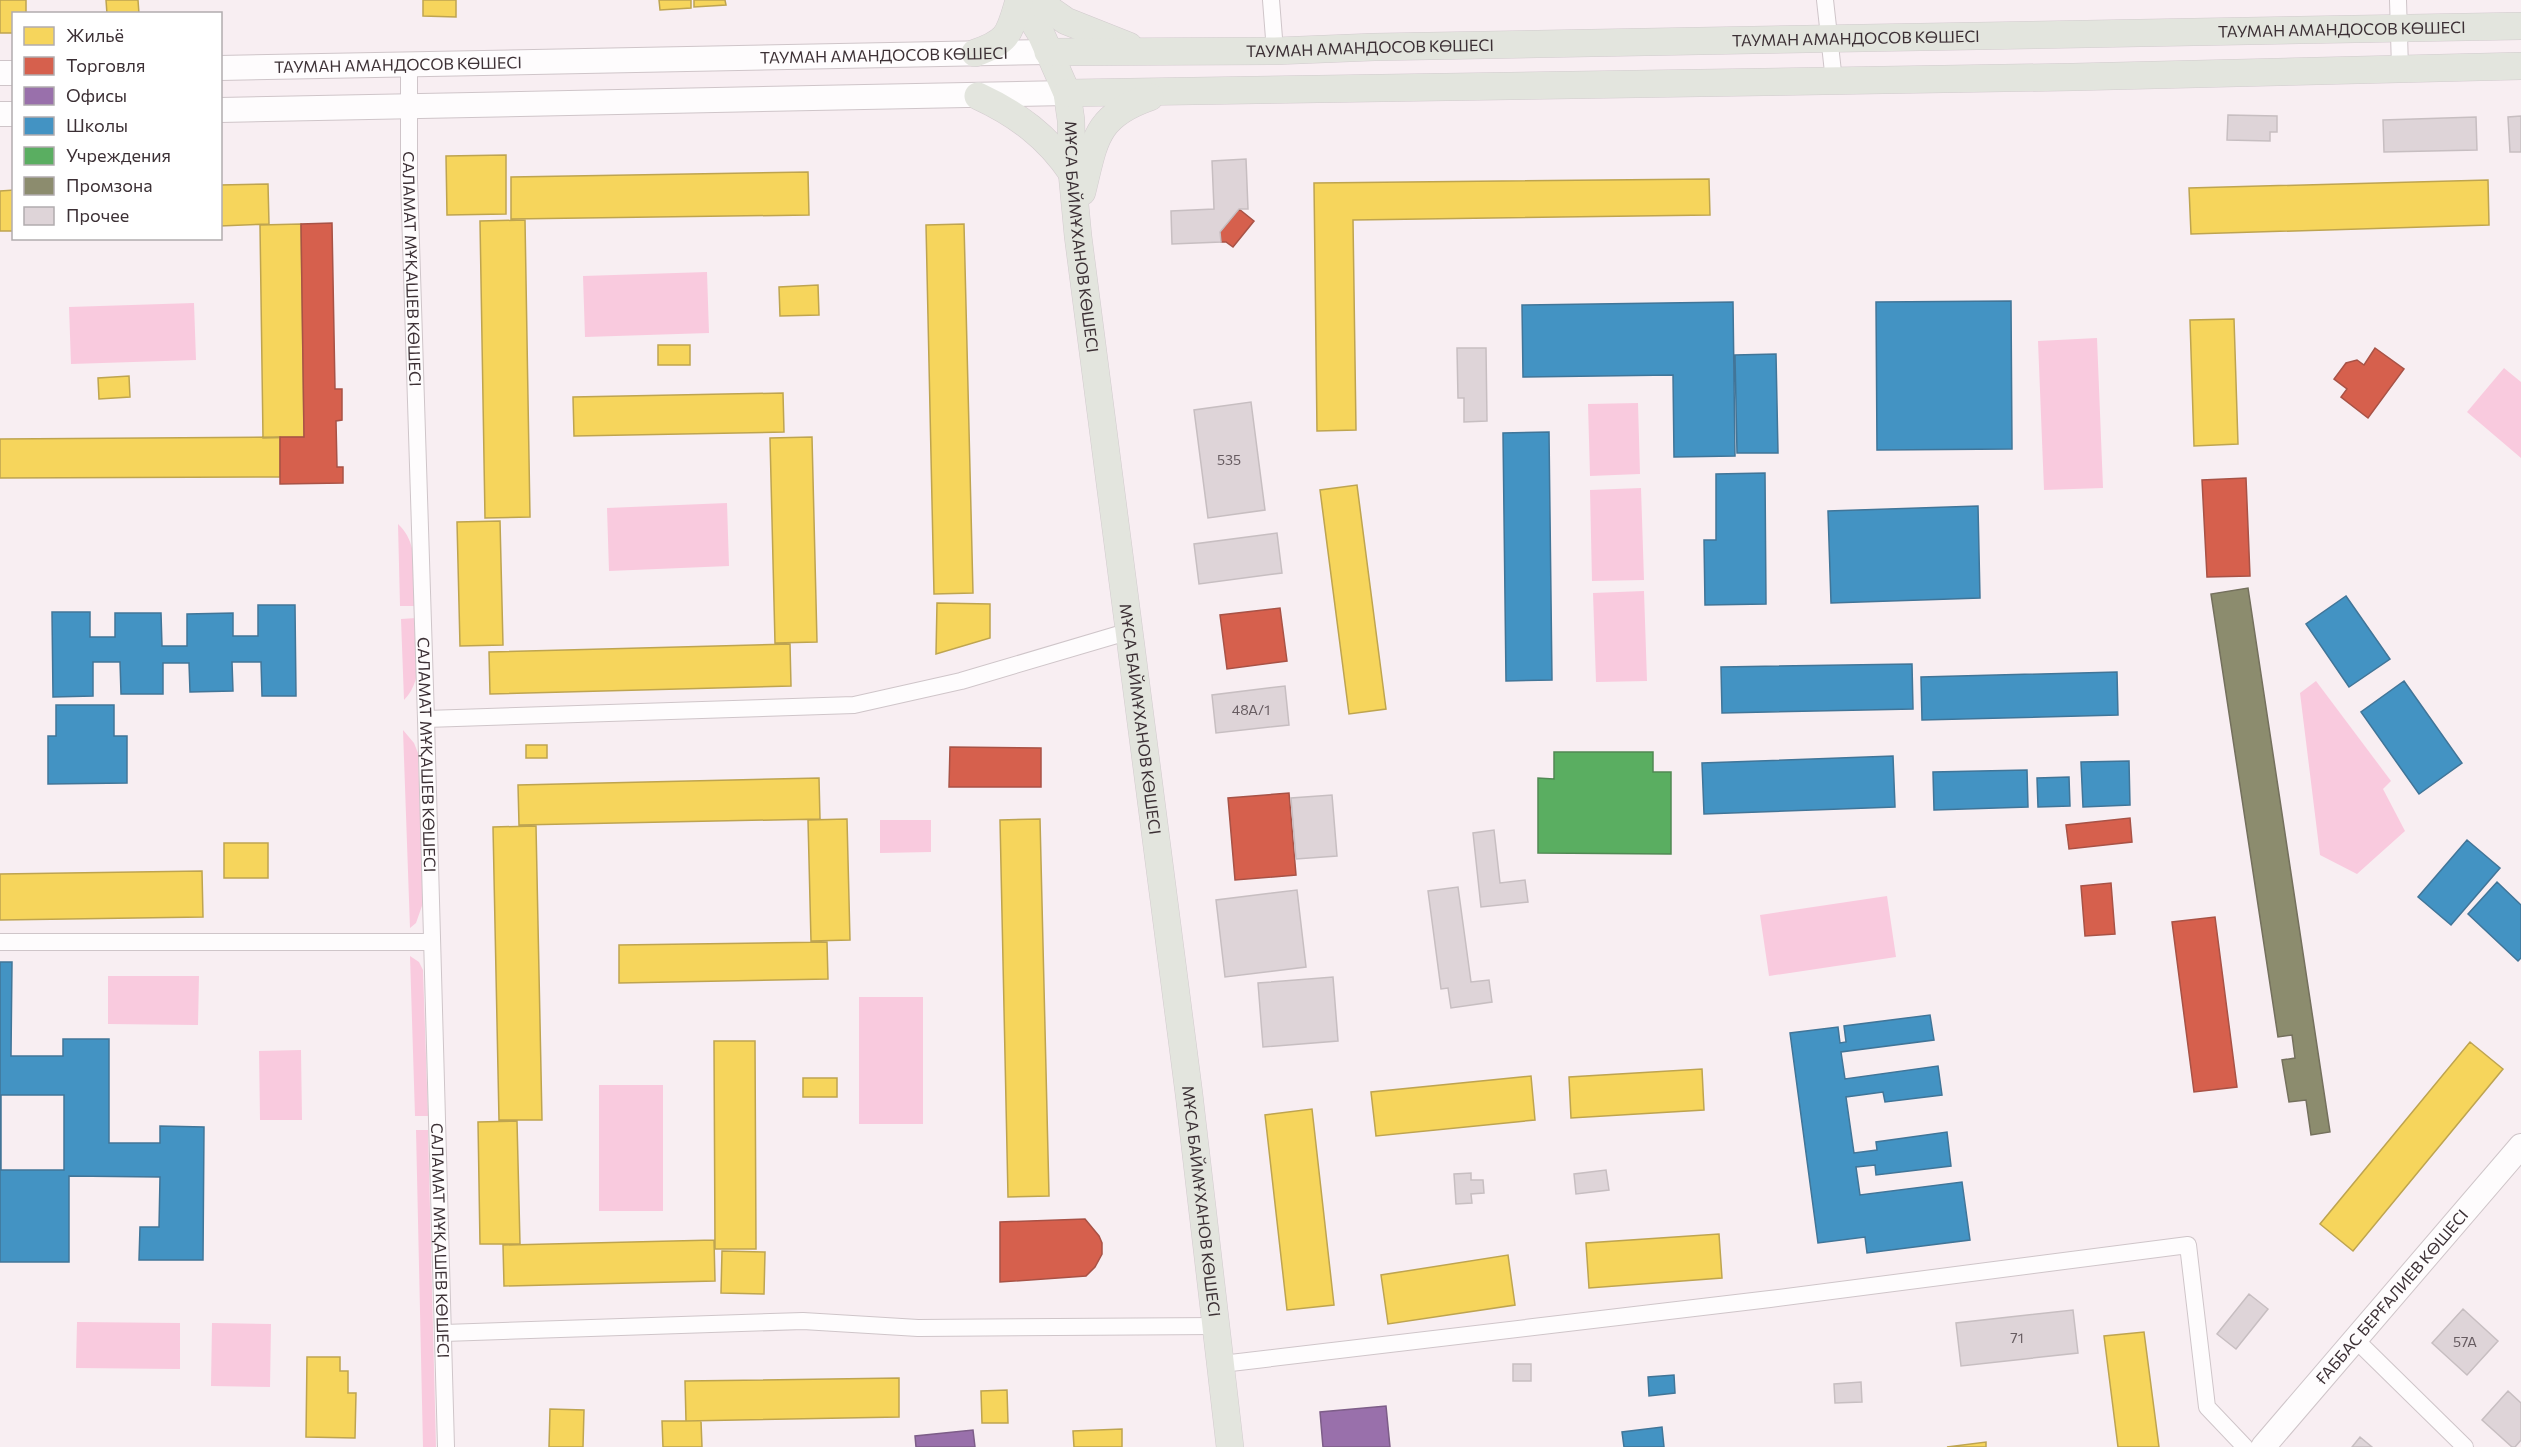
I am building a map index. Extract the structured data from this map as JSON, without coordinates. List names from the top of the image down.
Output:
{
  "streets": {
    "main road": ["ТАУМАН АМАНДОСОВ КӨШЕСІ", "МҰСА БАЙМҰХАНОВ КӨШЕСІ", "ҒАББАС БЕРҒАЛИЕВ КӨШЕСІ"],
    "street": ["САЛАМАТ МҰҚАШЕВ КӨШЕСІ"]
  },
  "crossings": [
    ["ТАУМАН АМАНДОСОВ КӨШЕСІ", "МҰСА БАЙМҰХАНОВ КӨШЕСІ"],
    ["ТАУМАН АМАНДОСОВ КӨШЕСІ", "САЛАМАТ МҰҚАШЕВ КӨШЕСІ"]
  ],
  "house_numbers": [
    "535",
    "48А/1",
    "71",
    "57А"
  ],
  "legend": [
    "Жильё",
    "Торговля",
    "Офисы",
    "Школы",
    "Учреждения",
    "Промзона",
    "Прочее"
  ]
}
